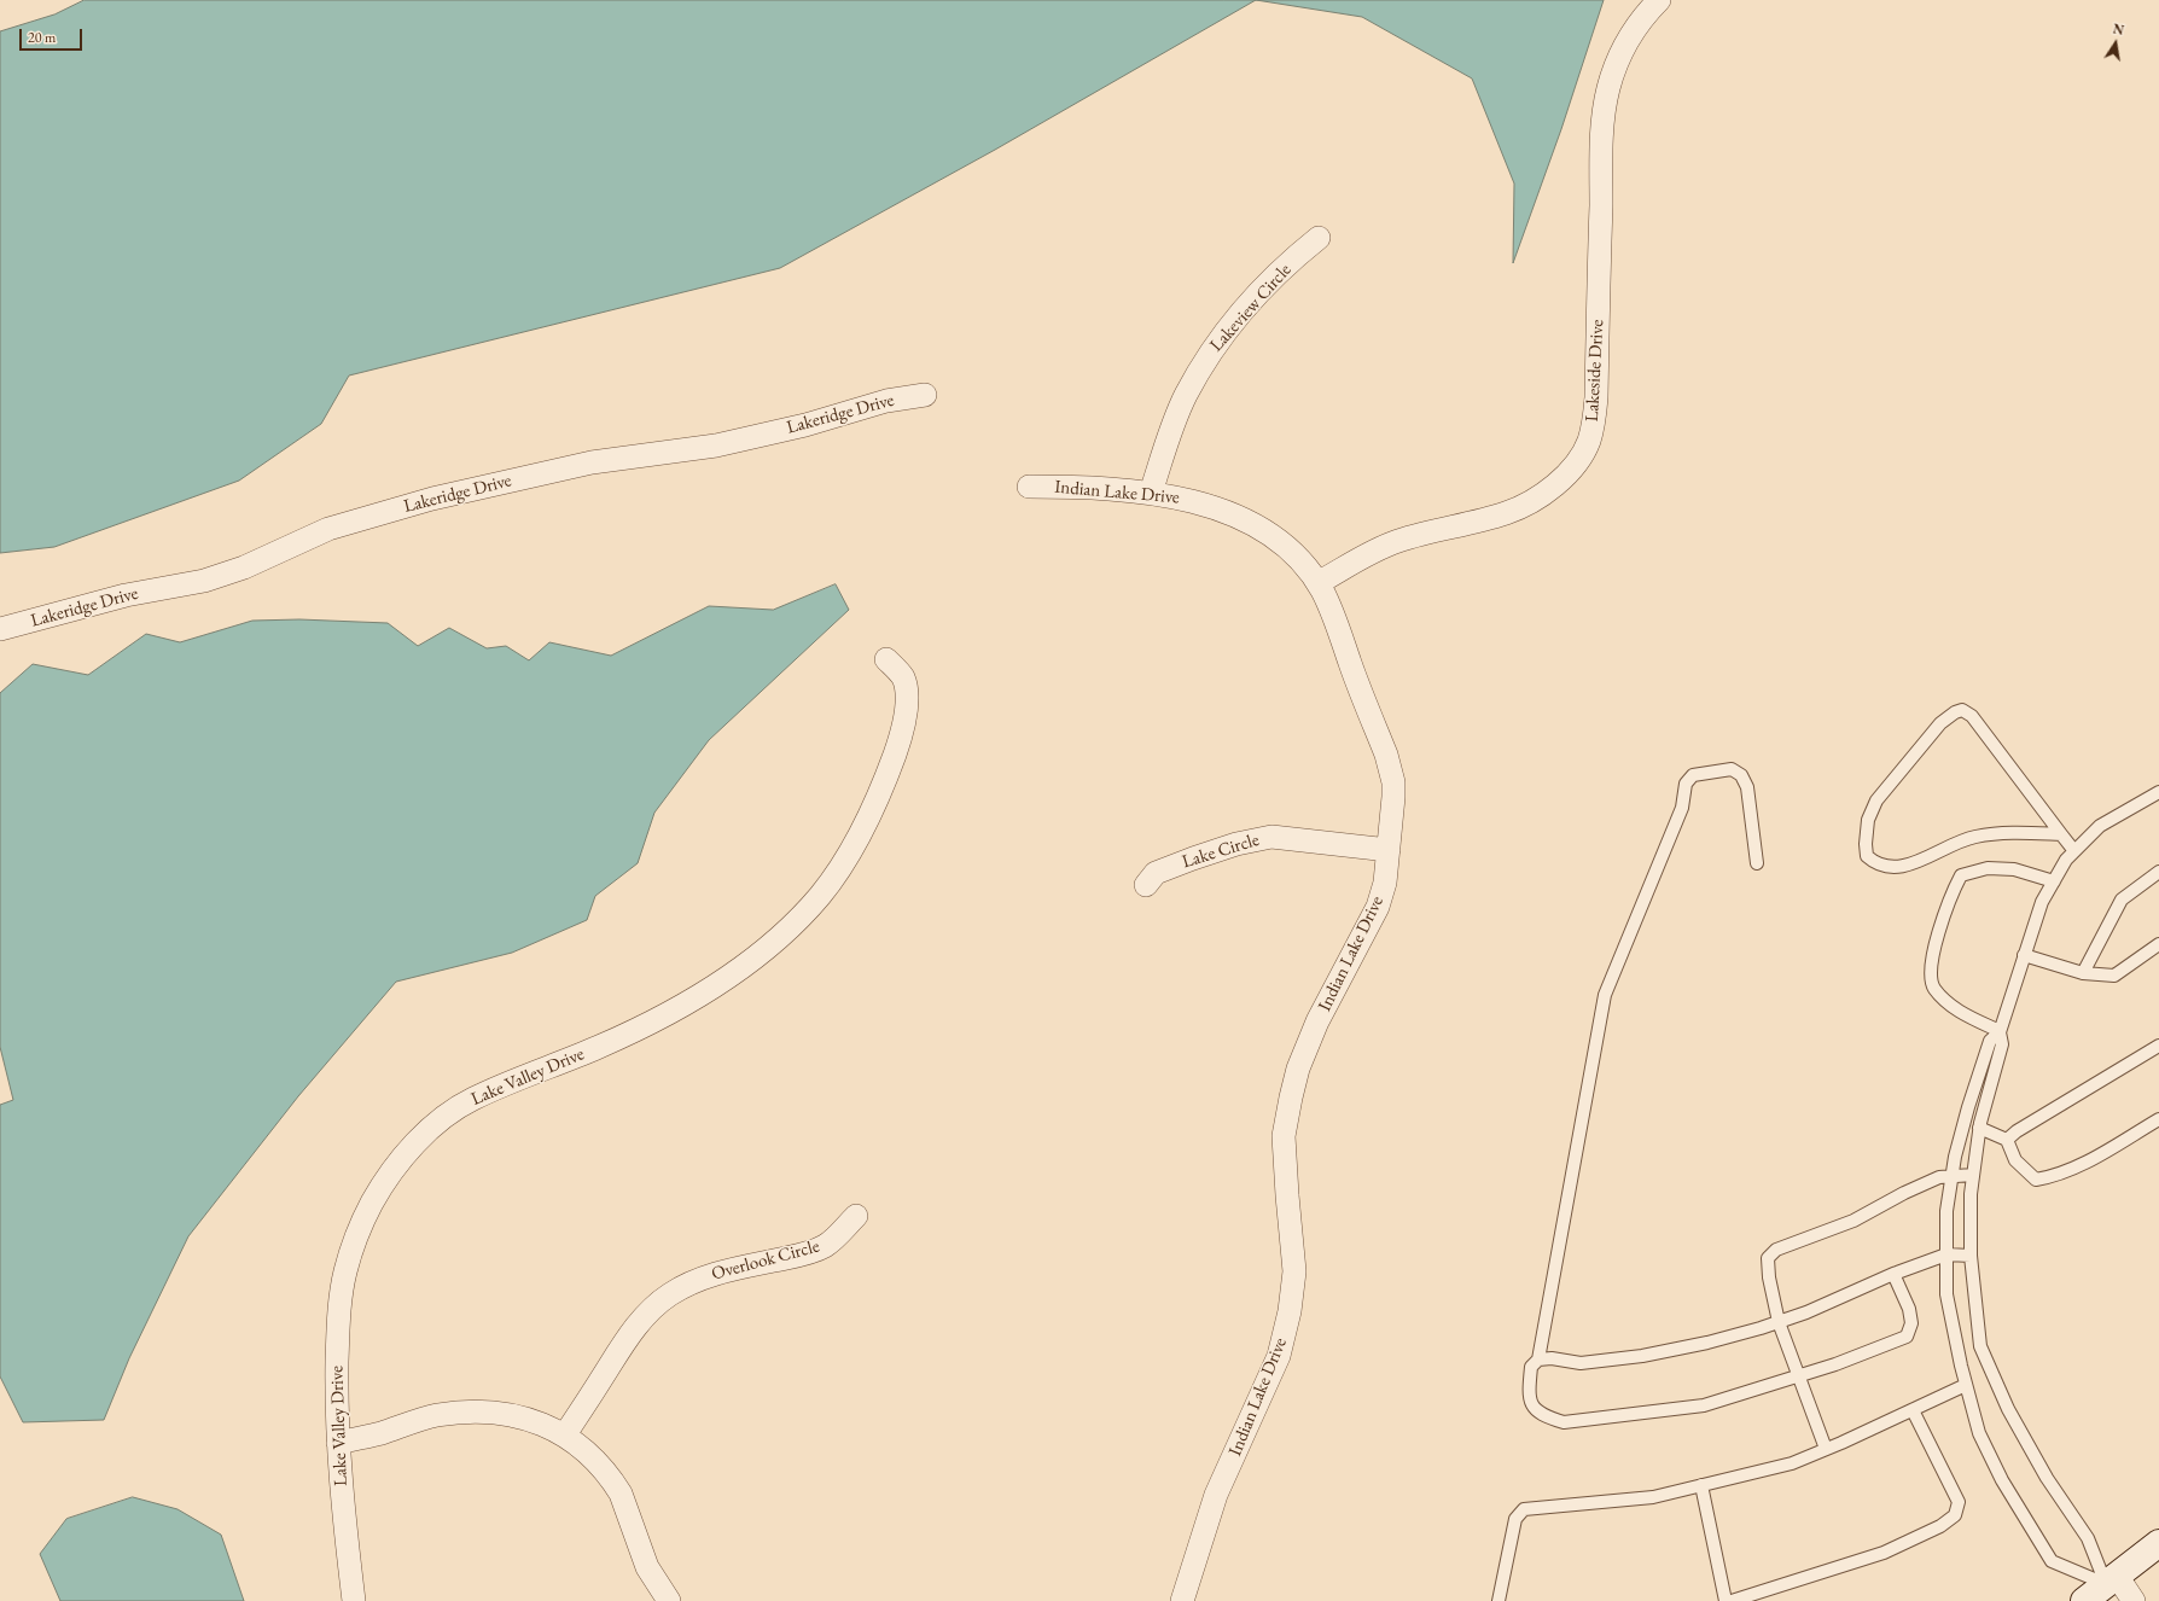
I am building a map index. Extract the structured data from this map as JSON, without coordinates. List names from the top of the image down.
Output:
{
  "streets": {
    "street": [
      "Lakeview Circle",
      "Lakeside Drive",
      "Lakeridge Drive",
      "Indian Lake Drive",
      "Lake Circle",
      "Lake Valley Drive",
      "Overlook Circle"
    ]
  },
  "crossings": [
    ["Lakeview Circle", "Indian Lake Drive"],
    ["Lakeside Drive", "Indian Lake Drive"],
    ["Indian Lake Drive", "Lake Circle"]
  ],
  "scale_bar": "20 m",
  "north": "top"
}
